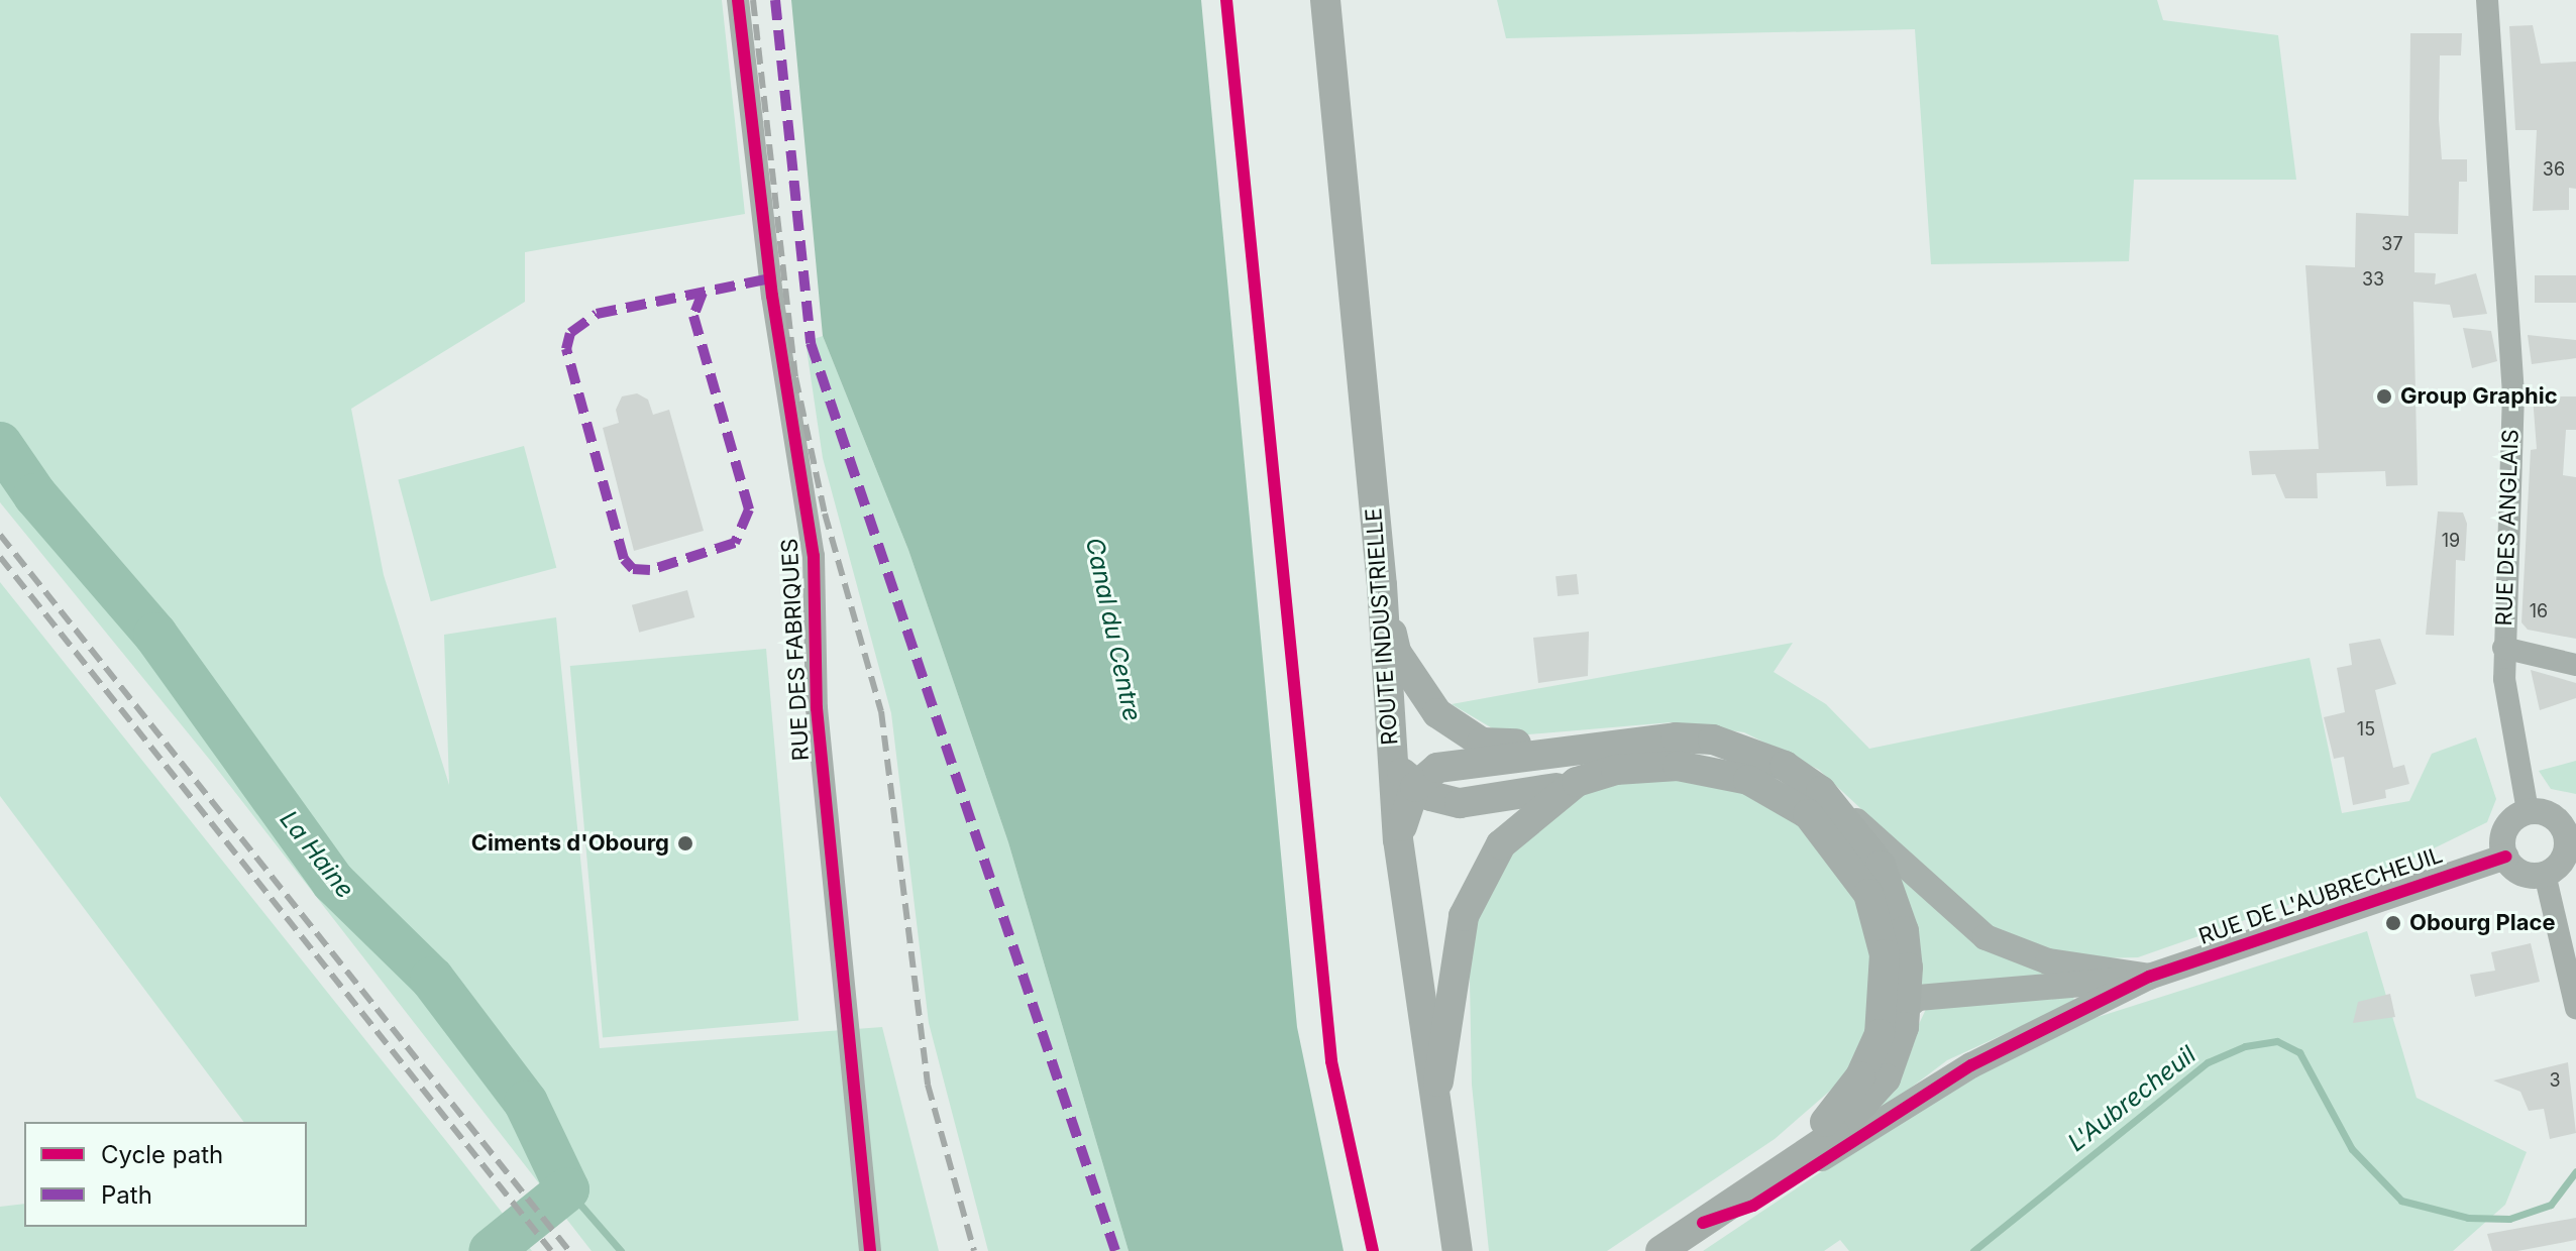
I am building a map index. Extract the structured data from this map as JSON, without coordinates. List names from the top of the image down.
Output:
{
  "streets": {
    "main road": ["ROUTE INDUSTRIELLE"],
    "street": ["RUE DES ANGLAIS", "RUE DES FABRIQUES", "RUE DE L'AUBRECHEUIL"]
  },
  "crossings": [
    ["RUE DES ANGLAIS", "RUE DE L'AUBRECHEUIL"]
  ],
  "water": ["Canal du Centre", "La Haine", "L'Aubrecheuil"],
  "places": ["Group Graphic", "Ciments d'Obourg", "Obourg Place"],
  "house_numbers": [
    "36",
    "37",
    "33",
    "19",
    "16",
    "15",
    "3"
  ],
  "legend": ["Cycle path", "Path"]
}
